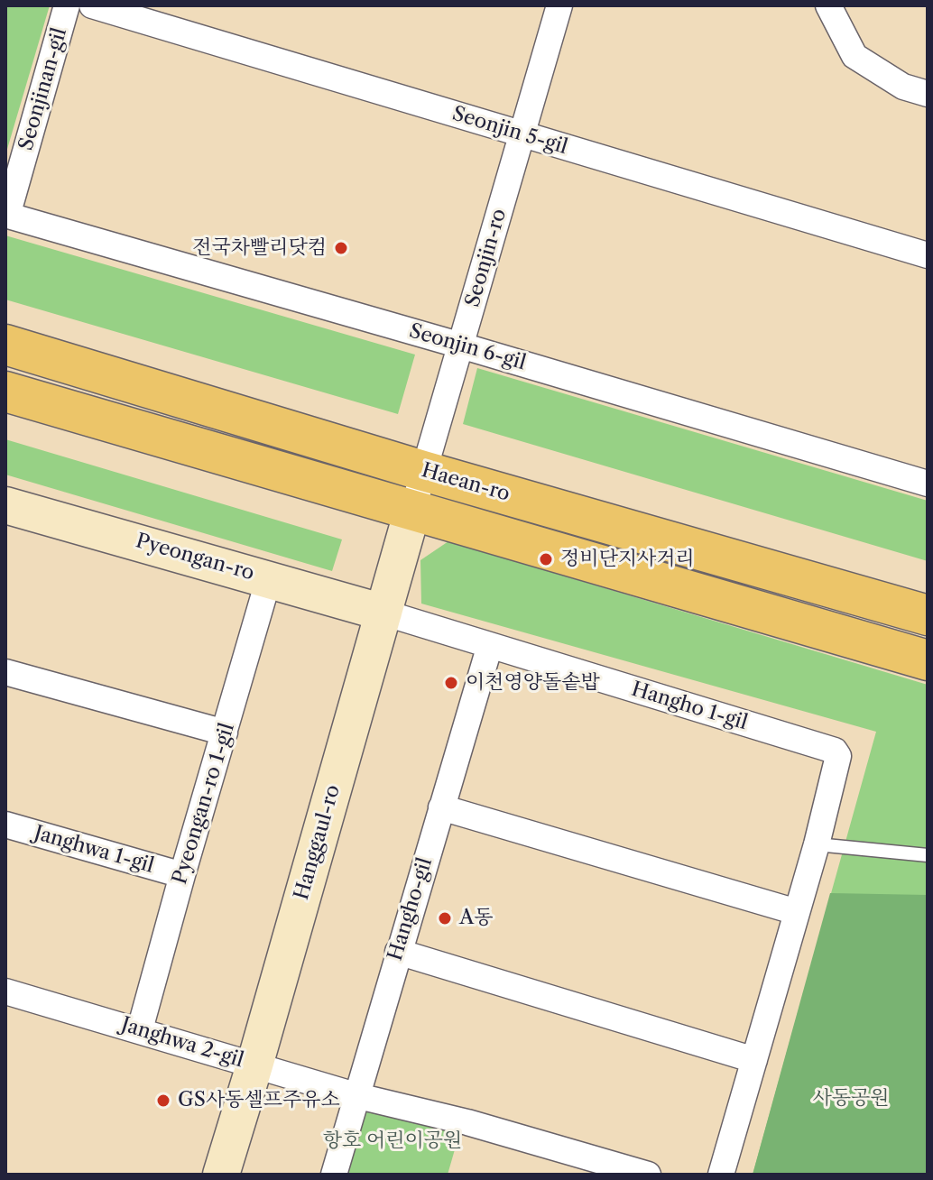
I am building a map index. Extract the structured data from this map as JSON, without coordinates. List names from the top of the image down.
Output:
{
  "streets": {
    "main road": ["Haean-ro", "Pyeongan-ro", "Hanggaul-ro"],
    "street": [
      "Seonjinan-gil",
      "Seonjin 5-gil",
      "Seonjin-ro",
      "Seonjin 6-gil",
      "Hangho 1-gil",
      "Pyeongan-ro 1-gil",
      "Janghwa 1-gil",
      "Hangho-gil",
      "Janghwa 2-gil"
    ]
  },
  "crossings": [
    ["Seonjinan-gil", "Seonjin 6-gil"],
    ["Seonjin 5-gil", "Seonjin-ro"],
    ["Seonjin-ro", "Seonjin 6-gil"],
    ["Seonjin-ro", "Haean-ro"],
    ["Seonjin-ro", "Hanggaul-ro"],
    ["Haean-ro", "Hanggaul-ro"],
    ["Pyeongan-ro", "Hangho 1-gil"],
    ["Pyeongan-ro", "Pyeongan-ro 1-gil"],
    ["Pyeongan-ro", "Hanggaul-ro"],
    ["Hangho 1-gil", "Hanggaul-ro"],
    ["Hangho 1-gil", "Hangho-gil"],
    ["Pyeongan-ro 1-gil", "Janghwa 1-gil"],
    ["Pyeongan-ro 1-gil", "Janghwa 2-gil"],
    ["Hanggaul-ro", "Janghwa 2-gil"],
    ["Hangho-gil", "Janghwa 2-gil"]
  ],
  "parks": ["사동공원", "항호 어린이공원"],
  "places": [
    "전국차빨리닷컴",
    "정비단지사거리",
    "이천영양돌솥밥",
    "A동",
    "GS사동셀프주유소"
  ]
}
